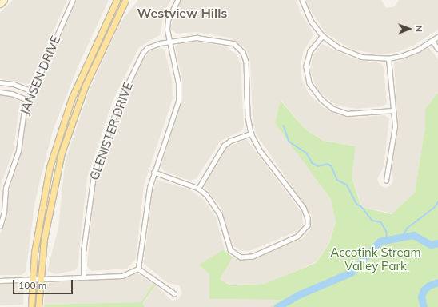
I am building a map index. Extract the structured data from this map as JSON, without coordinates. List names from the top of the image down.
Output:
{
  "streets": {
    "street": ["JANSEN DRIVE", "GLENISTER DRIVE"]
  },
  "districts": ["Westview Hills"],
  "parks": ["Accotink Stream Valley Park"],
  "scale_bar": "100 m",
  "north": "right"
}
